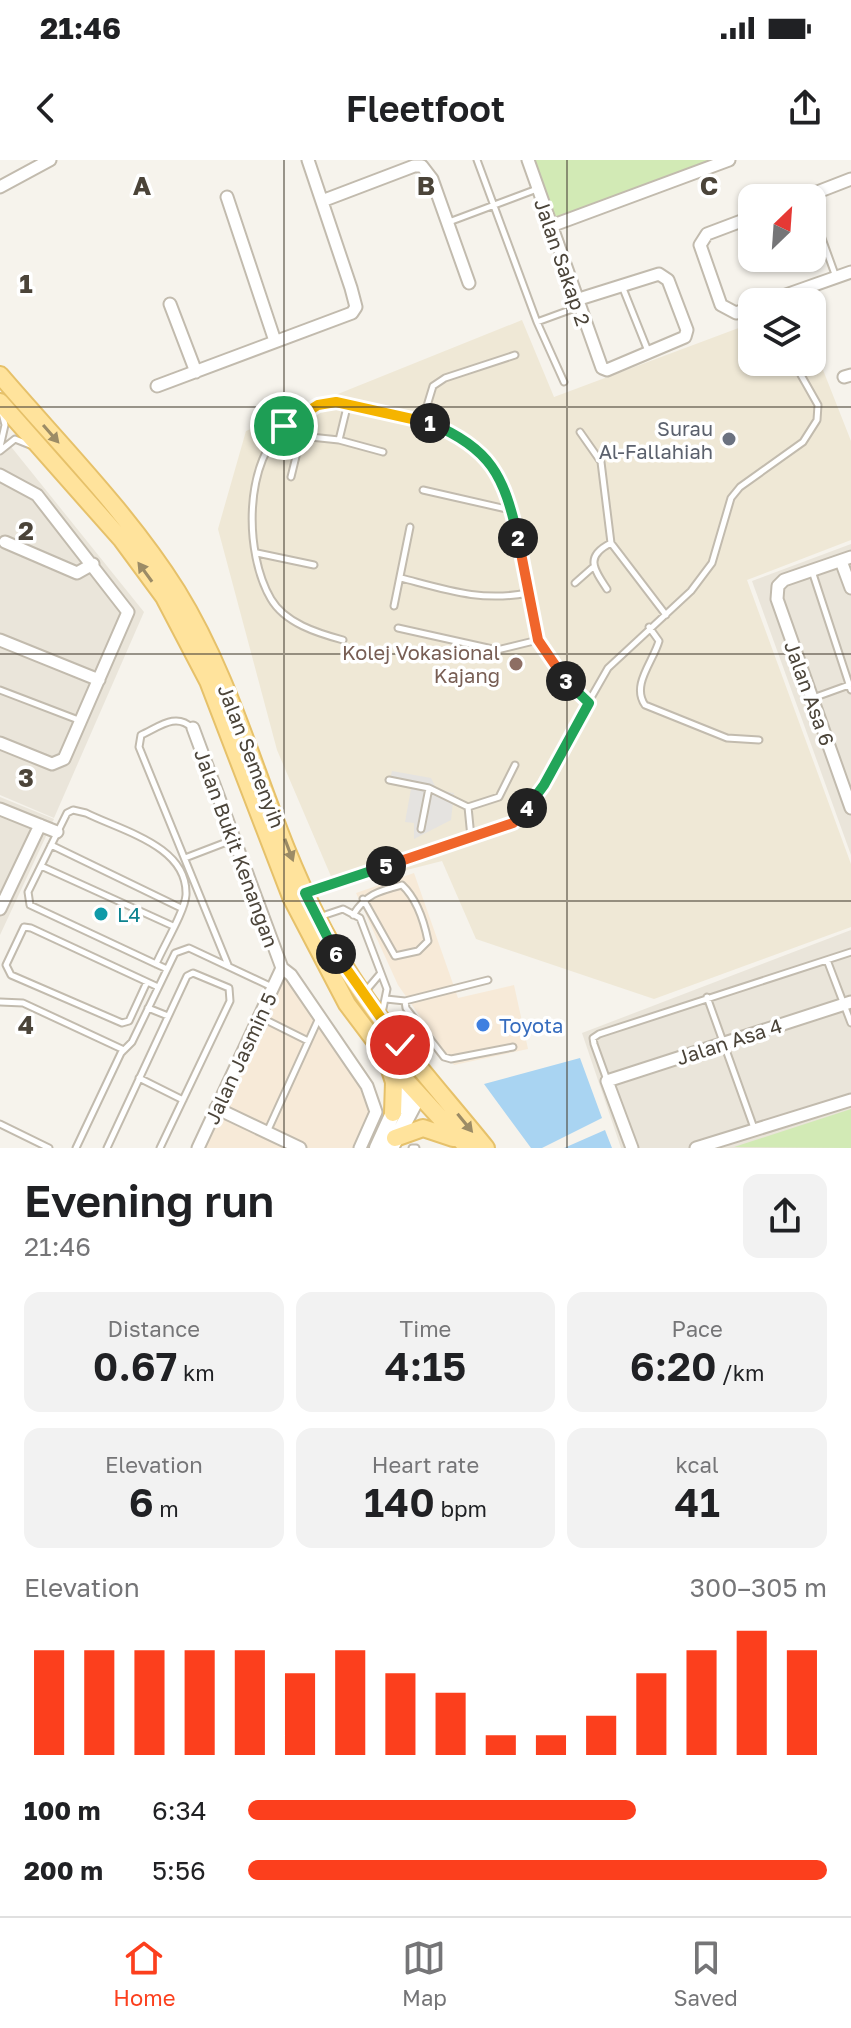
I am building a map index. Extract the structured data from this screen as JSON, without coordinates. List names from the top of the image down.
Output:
{
  "streets": {
    "main road": ["Jalan Semenyih"],
    "street": [
      "Jalan Sakap 2",
      "Jalan Asa 6",
      "Jalan Bukit Kenangan",
      "Jalan Asa 4",
      "Jalan Jasmin 5"
    ]
  },
  "crossings": [
    ["Jalan Bukit Kenangan", "Jalan Jasmin 5"]
  ],
  "places": [
    "Surau Al-Fallahiah",
    "Kolej Vokasional Kajang",
    "L4",
    "Toyota"
  ],
  "north": "top right",
  "page": {
    "status": "21:46",
    "header": "Fleetfoot",
    "pins": [
      "1",
      "2",
      "3",
      "4",
      "5",
      "6"
    ],
    "heading": ["Evening run", "21:46"],
    "stats": [
      ["Distance", "0.67 km"],
      ["Time", "4:15"],
      ["Pace", "6:20 /km"],
      ["Elevation", "6 m"],
      ["Heart rate", "140 bpm"],
      ["kcal", "41"]
    ],
    "chart": ["Elevation", "300–305 m"],
    "list": [
      {
        "name": "100 m",
        "note": "6:34"
      },
      {
        "name": "200 m",
        "note": "5:56"
      }
    ],
    "tabs": ["Home", "Map", "Saved"]
  },
  "grid": {
    "columns": ["A", "B", "C"],
    "rows": [
      "1",
      "2",
      "3",
      "4"
    ]
  }
}
